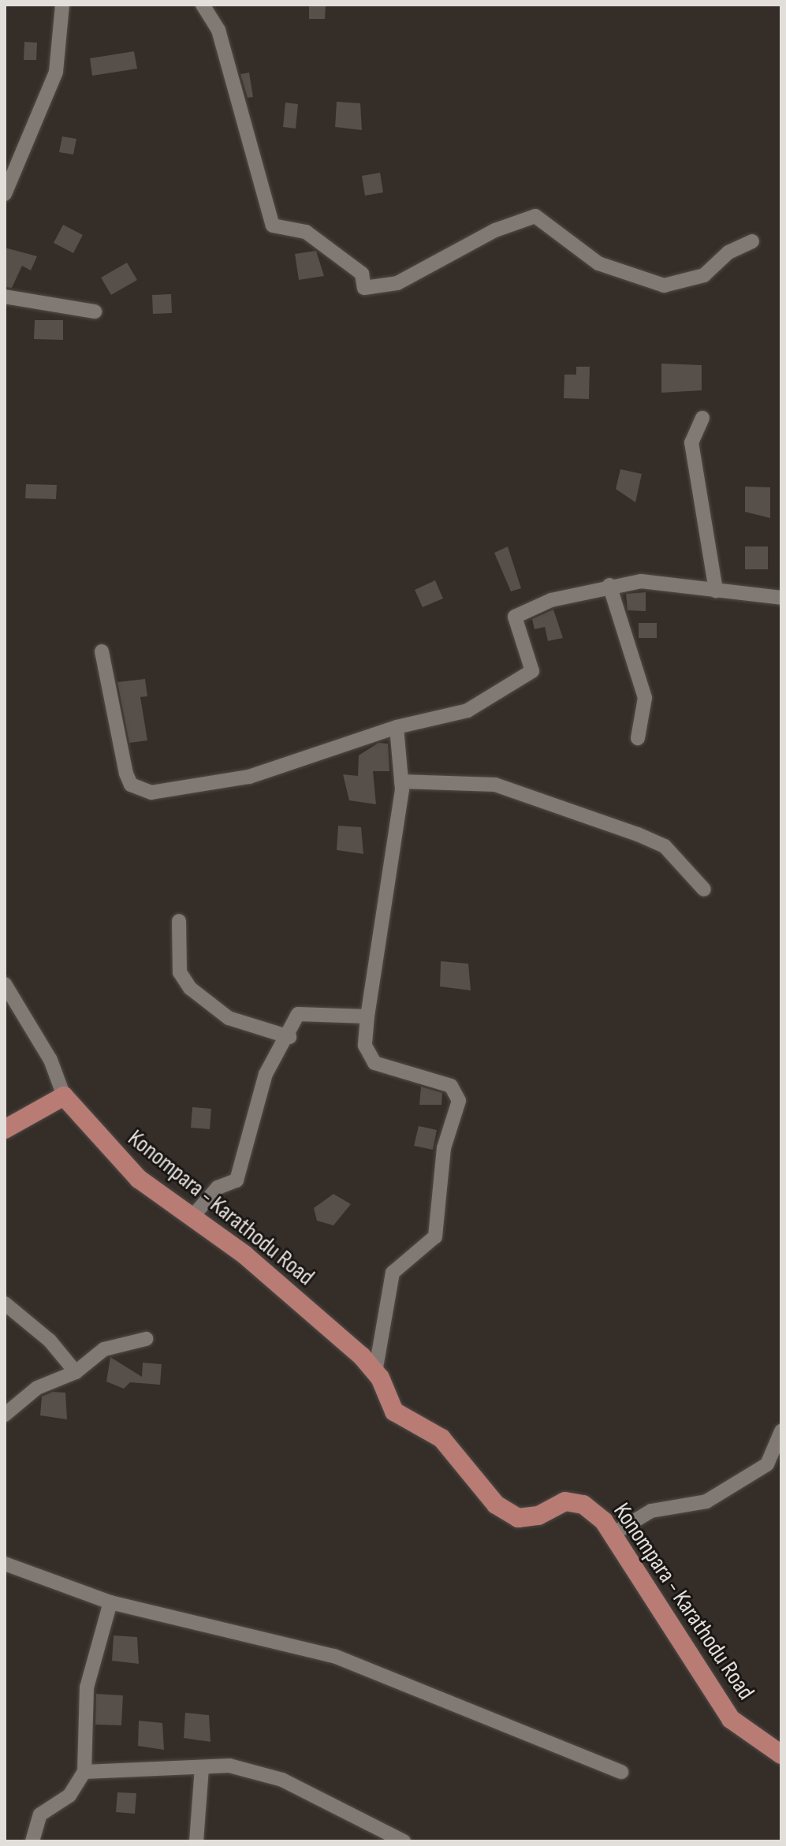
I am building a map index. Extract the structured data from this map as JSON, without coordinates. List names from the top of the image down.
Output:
{
  "streets": {
    "main road": ["Konompara - Karathodu Road"]
  }
}
